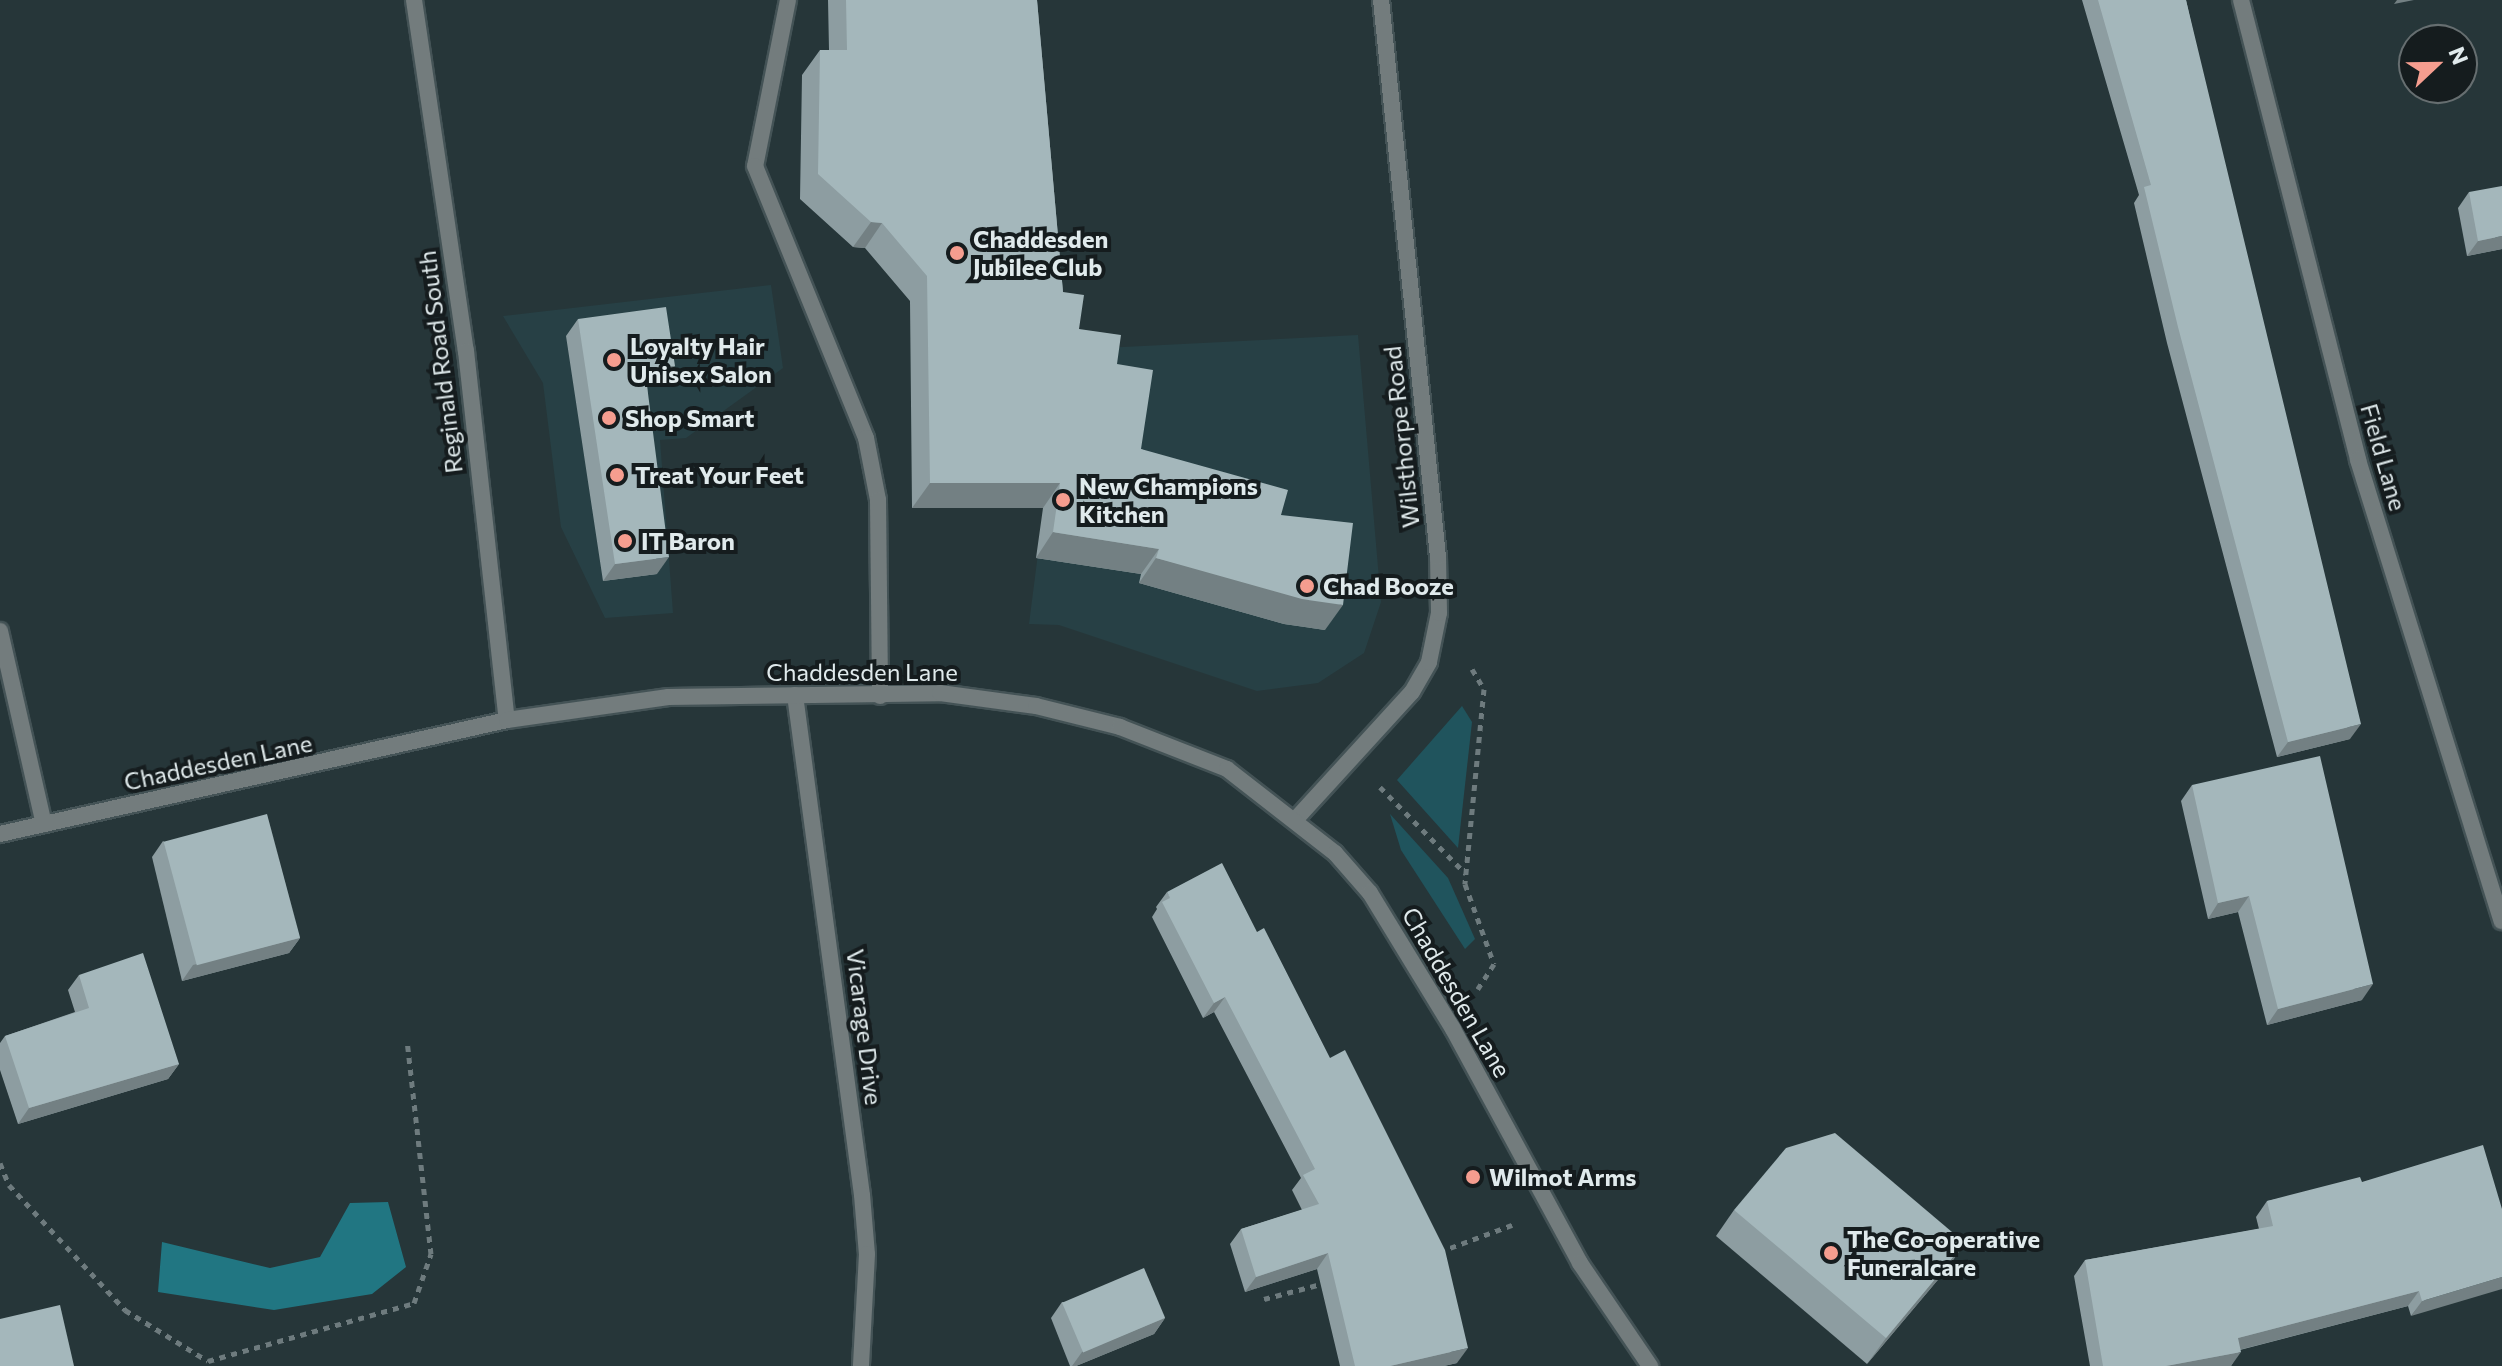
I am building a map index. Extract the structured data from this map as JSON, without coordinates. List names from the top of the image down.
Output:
{
  "streets": {
    "street": [
      "Reginald Road South",
      "Wilsthorpe Road",
      "Field Lane",
      "Chaddesden Lane",
      "Vicarage Drive"
    ]
  },
  "crossings": [
    ["Reginald Road South", "Chaddesden Lane"],
    ["Wilsthorpe Road", "Chaddesden Lane"],
    ["Chaddesden Lane", "Vicarage Drive"]
  ],
  "places": [
    "Chaddesden Jubilee Club",
    "Loyalty Hair Unisex Salon",
    "Shop Smart",
    "Treat Your Feet",
    "New Champions Kitchen",
    "IT Baron",
    "Chad Booze",
    "Wilmot Arms",
    "The Co-operative Funeralcare"
  ],
  "north": "right"
}
